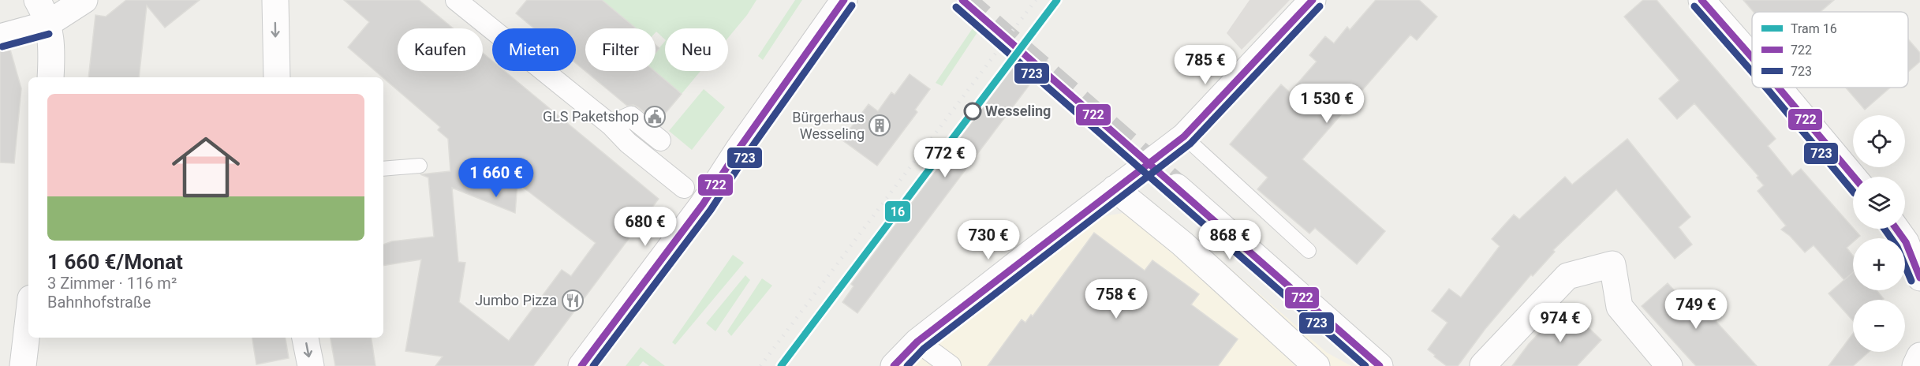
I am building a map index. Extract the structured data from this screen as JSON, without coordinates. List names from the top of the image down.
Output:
{
  "places": {
    "other": ["Wesseling"],
    "public building": ["GLS Paketshop"],
    "building": ["Bürgerhaus Wesseling"],
    "restaurant": ["Jumbo Pizza"]
  },
  "lines": ["tram line 16", "transit line 722", "transit line 723"],
  "legend": ["Tram 16", "722", "723"],
  "page": {
    "chip": [
      "Kaufen",
      "Mieten",
      "Filter",
      "Neu"
    ],
    "price": [
      "785 €",
      "1 530 €",
      "772 €",
      "1 660 €",
      "680 €",
      "730 €",
      "868 €",
      "758 €",
      "749 €",
      "974 €"
    ],
    "list": [
      {
        "name": "1 660 €/Monat",
        "note": "3 Zimmer · 116 m² · Bahnhofstraße"
      }
    ],
    "map_buttons": ["+", "−"]
  }
}
